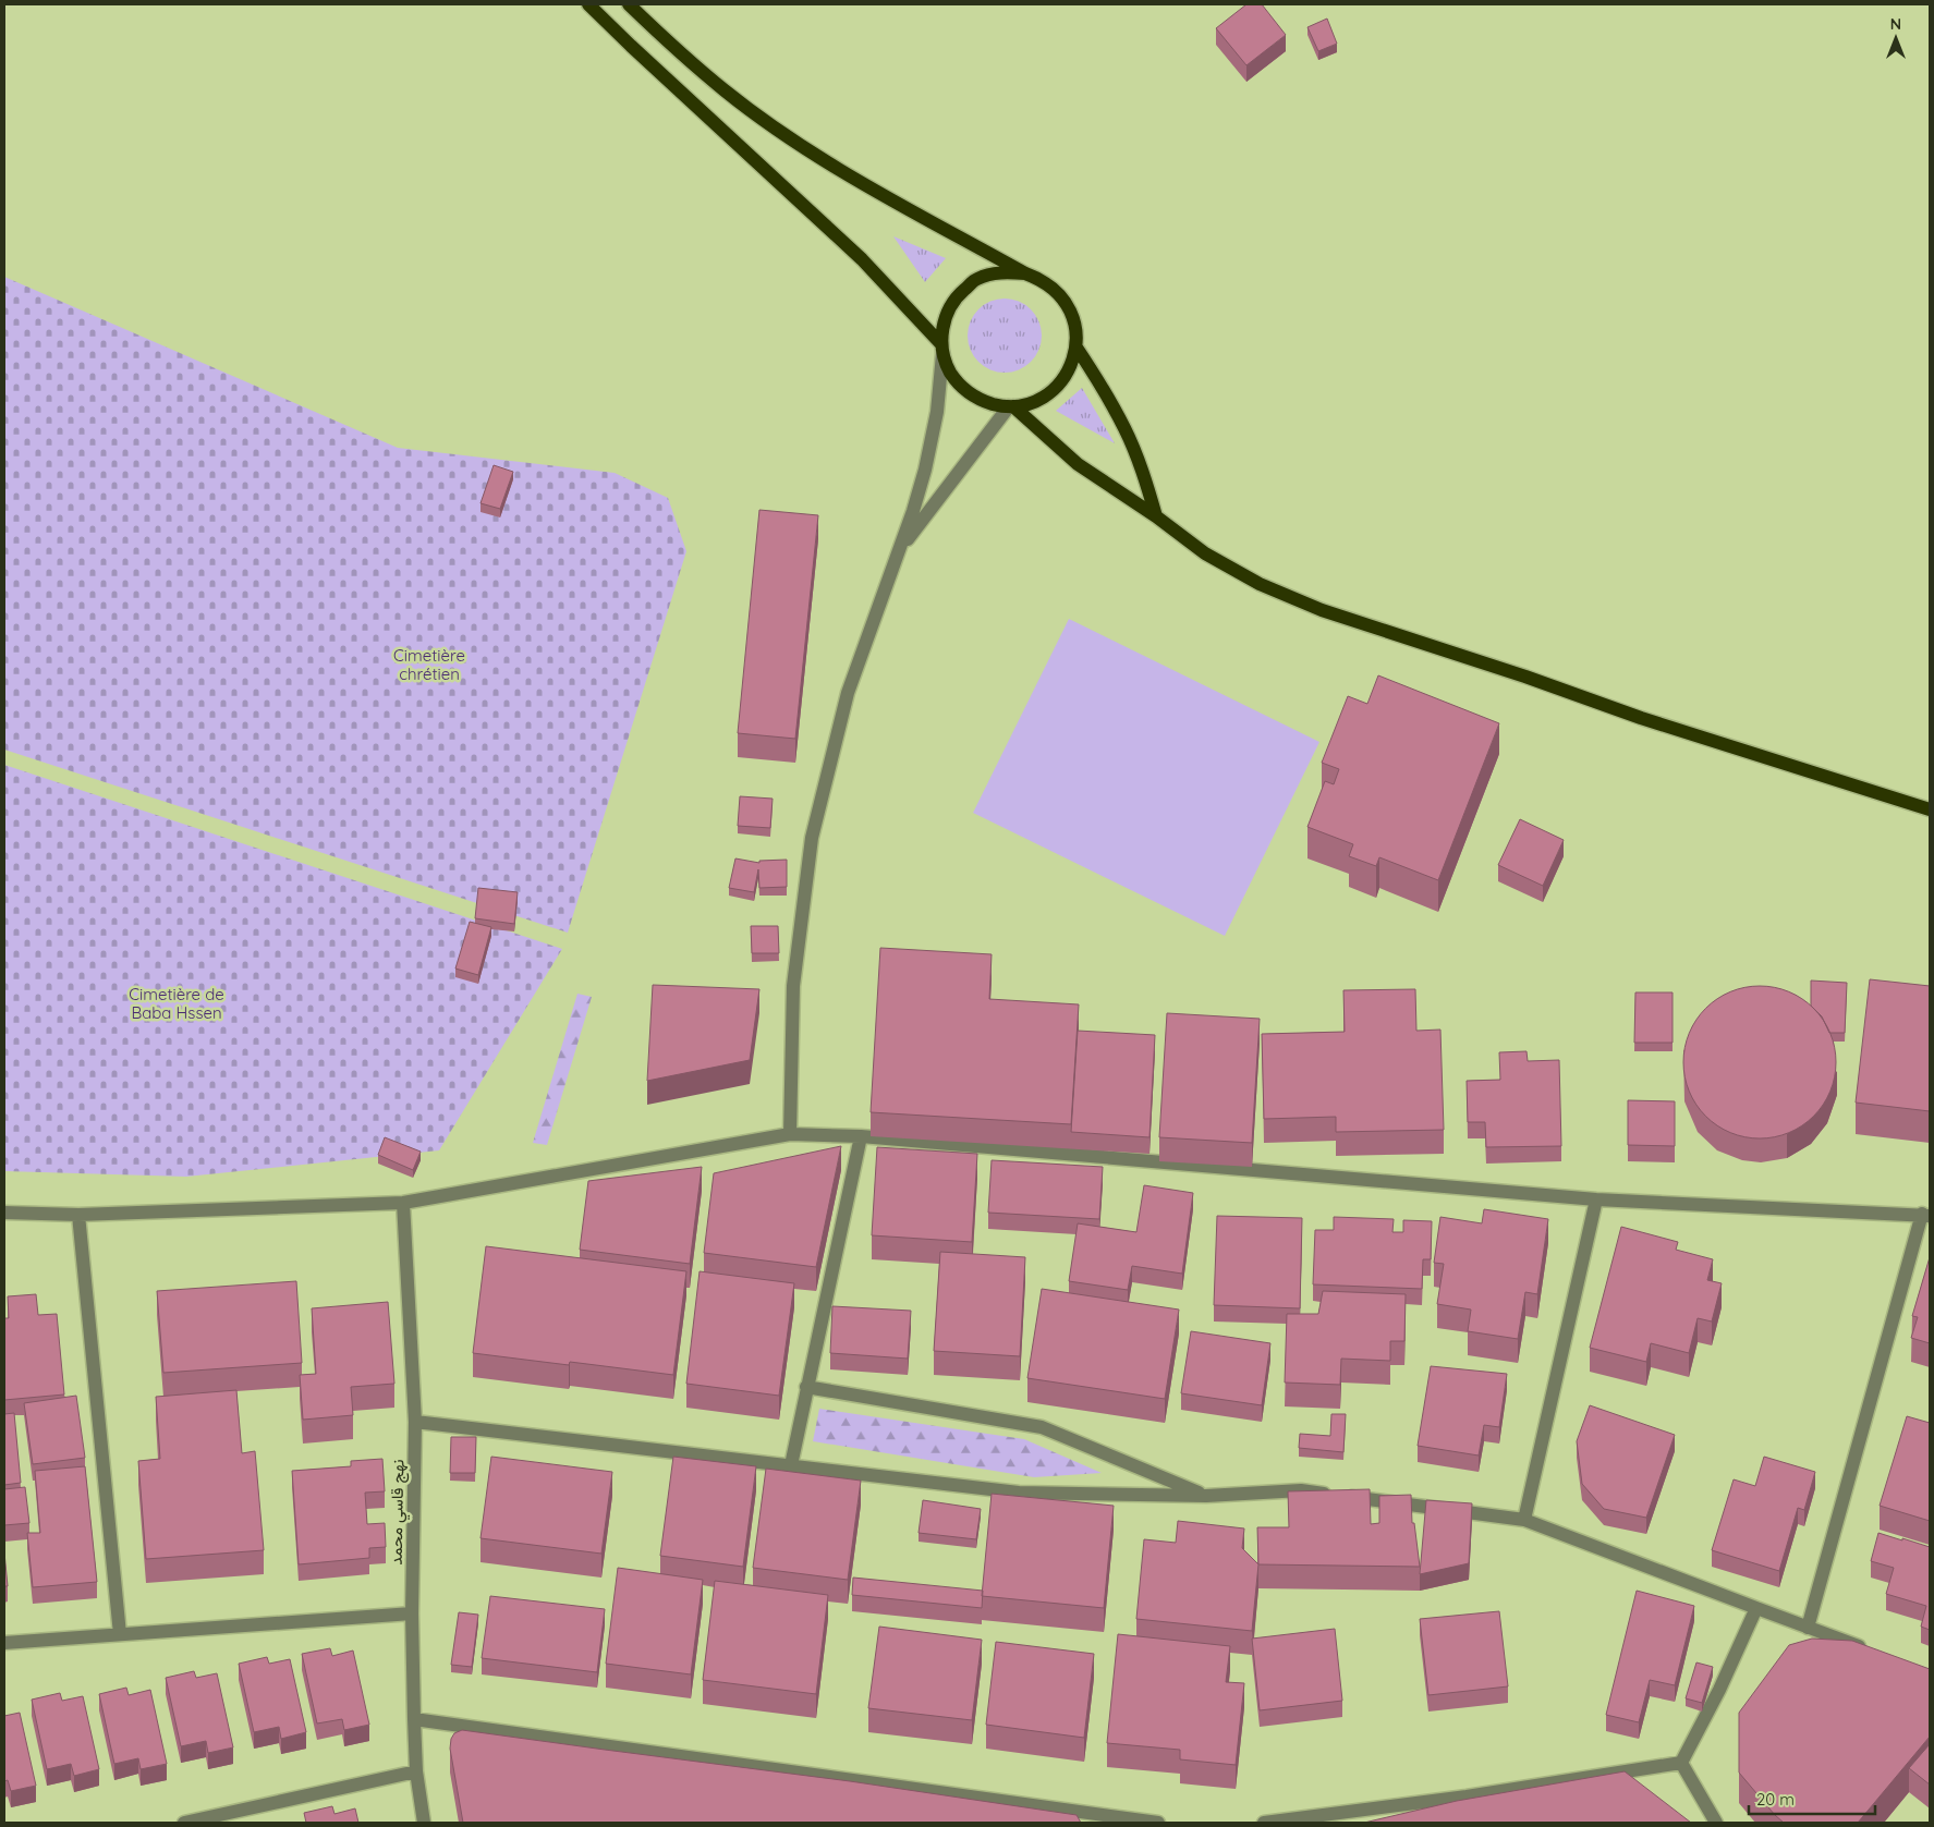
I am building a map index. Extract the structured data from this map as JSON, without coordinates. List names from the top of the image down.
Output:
{
  "streets": {
    "street": ["نهج قاسي محمد"]
  },
  "parks": ["Cimetière chrétien", "Cimetière de Baba Hssen"],
  "scale_bar": "20 m",
  "north": "top"
}
